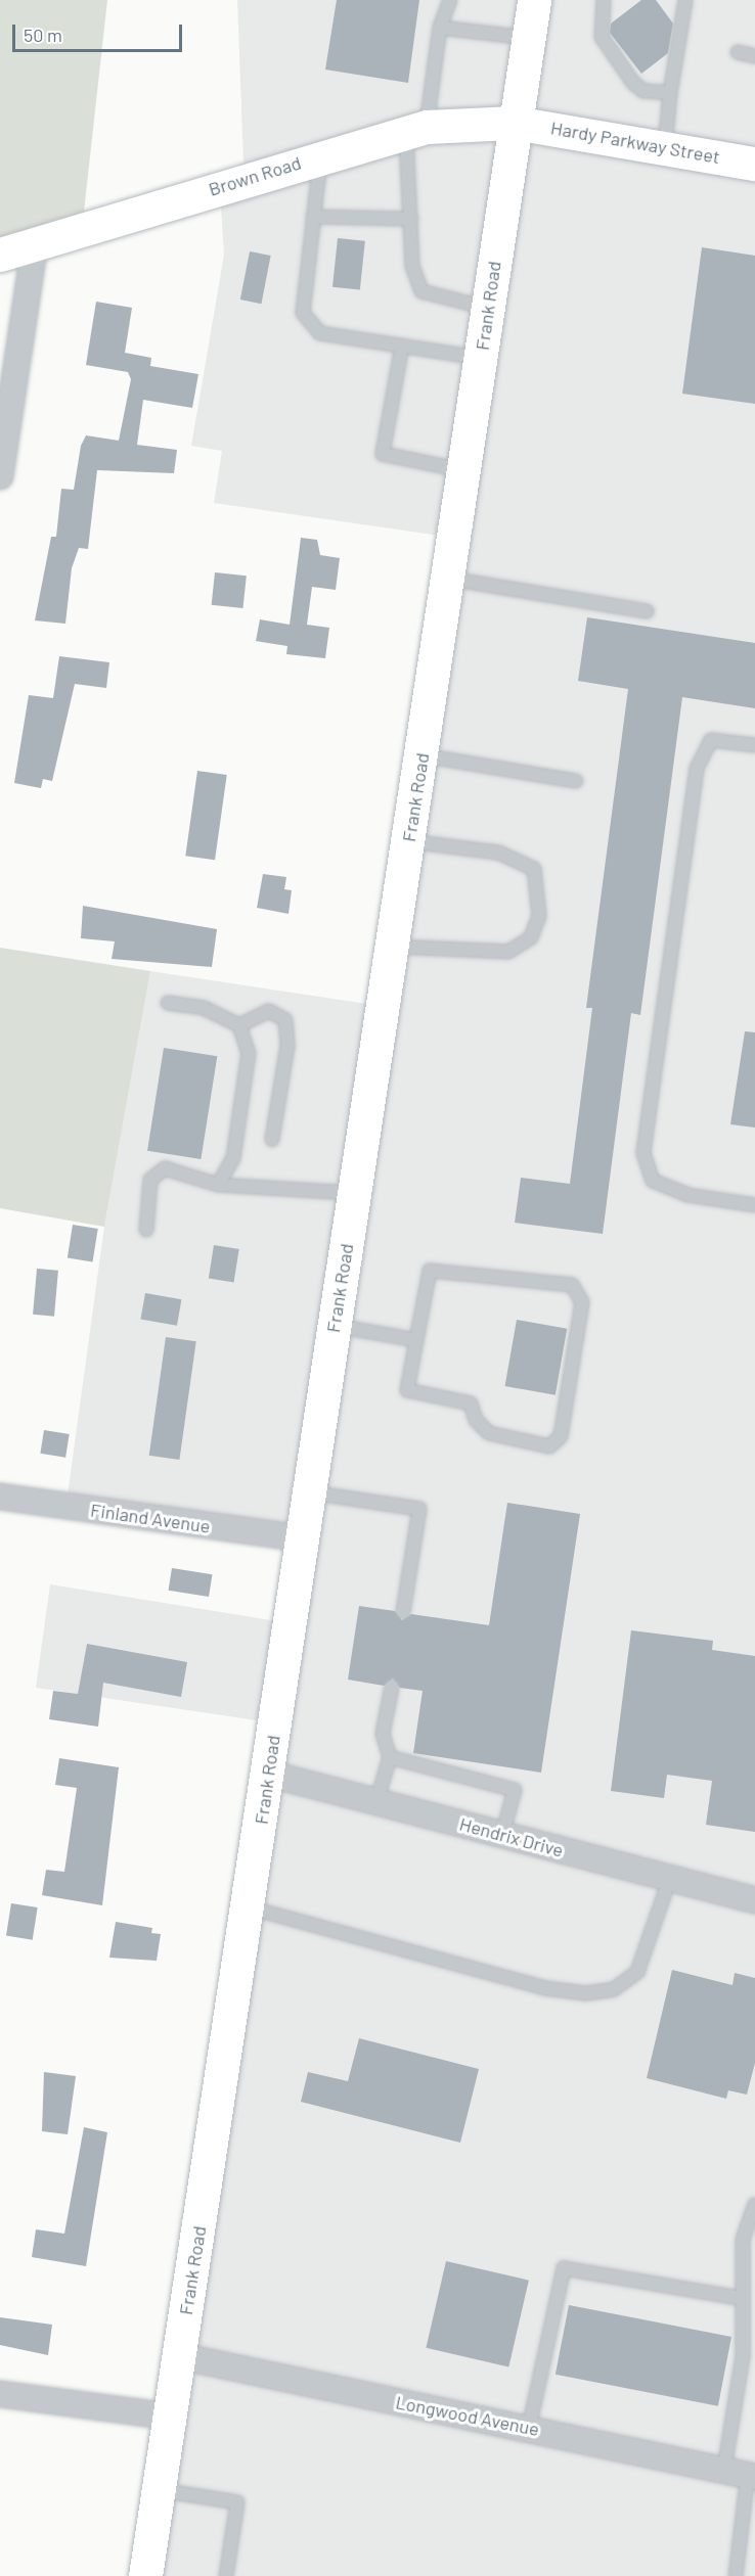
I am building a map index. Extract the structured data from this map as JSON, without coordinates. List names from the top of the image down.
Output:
{
  "streets": {
    "main road": ["Hardy Parkway Street", "Brown Road", "Frank Road"],
    "street": ["Finland Avenue", "Hendrix Drive", "Longwood Avenue"]
  },
  "crossings": [
    ["Hardy Parkway Street", "Brown Road"],
    ["Hardy Parkway Street", "Frank Road"],
    ["Brown Road", "Frank Road"],
    ["Frank Road", "Finland Avenue"],
    ["Frank Road", "Hendrix Drive"],
    ["Frank Road", "Longwood Avenue"]
  ],
  "scale_bar": "50 m"
}
